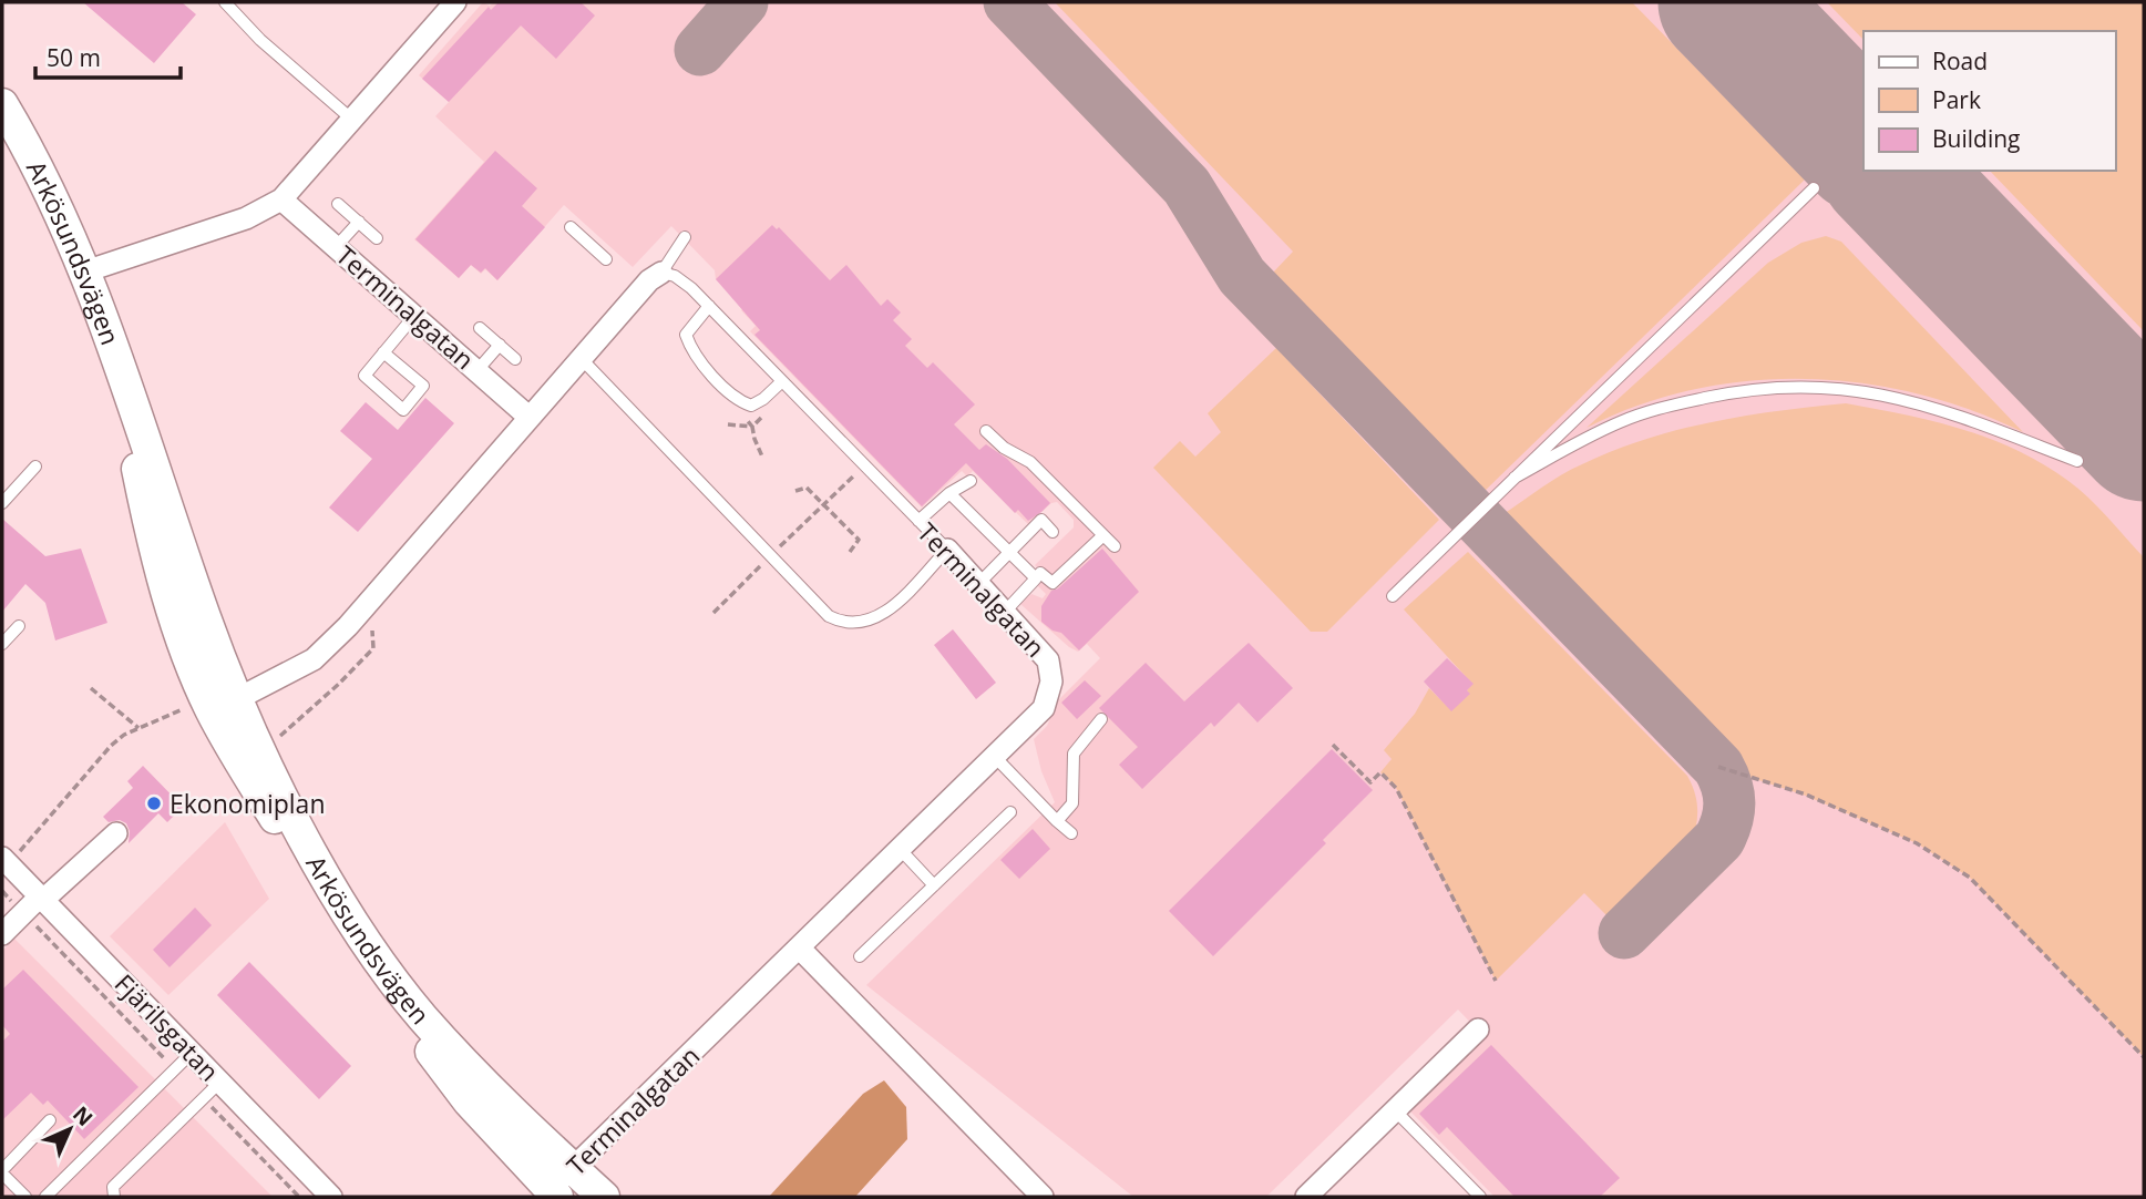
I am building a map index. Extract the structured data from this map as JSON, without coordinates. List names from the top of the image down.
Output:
{
  "streets": {
    "main road": ["Arkösundsvägen"],
    "street": ["Terminalgatan", "Fjärilsgatan"]
  },
  "crossings": [
    ["Arkösundsvägen", "Terminalgatan"]
  ],
  "places": ["Ekonomiplan"],
  "legend": ["Road", "Park", "Building"],
  "scale_bar": "50 m",
  "north": "top right"
}
